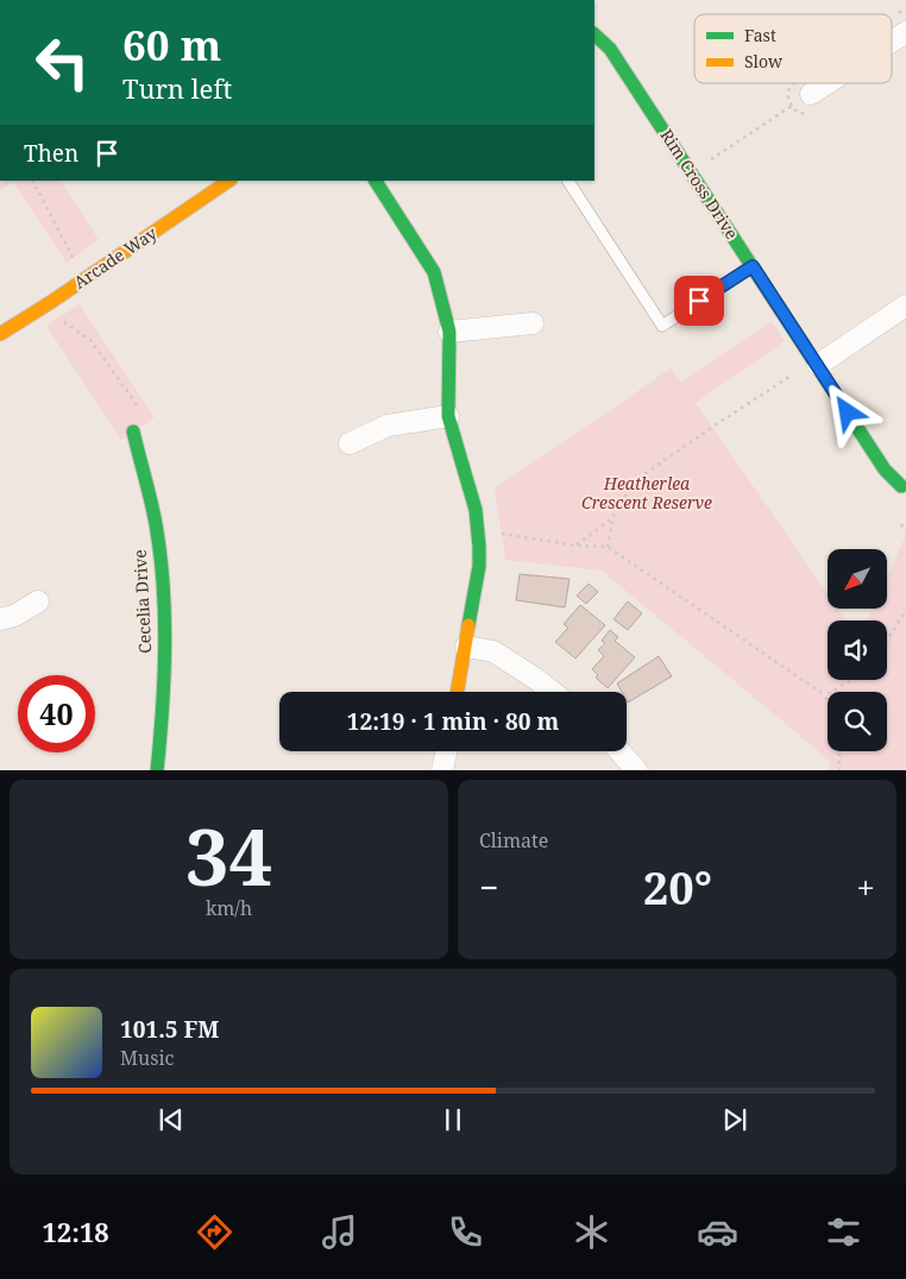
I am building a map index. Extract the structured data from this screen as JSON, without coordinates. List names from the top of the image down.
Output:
{
  "streets": {
    "street": ["Rim Cross Drive", "Arcade Way", "Cecelia Drive"]
  },
  "parks": ["Heatherlea Crescent Reserve"],
  "legend": ["Fast", "Slow"],
  "north": "bottom left",
  "page": {
    "turn": ["60 m", "Turn left"],
    "then": "Then",
    "limit": "40",
    "trip": "12:19 · 1 min · 80 m",
    "tile": [
      ["34", "km/h"],
      "Climate"
    ],
    "heat": ["−", "20°", "+"],
    "song": ["101.5 FM", "Music"],
    "tabs": "12:18"
  }
}
